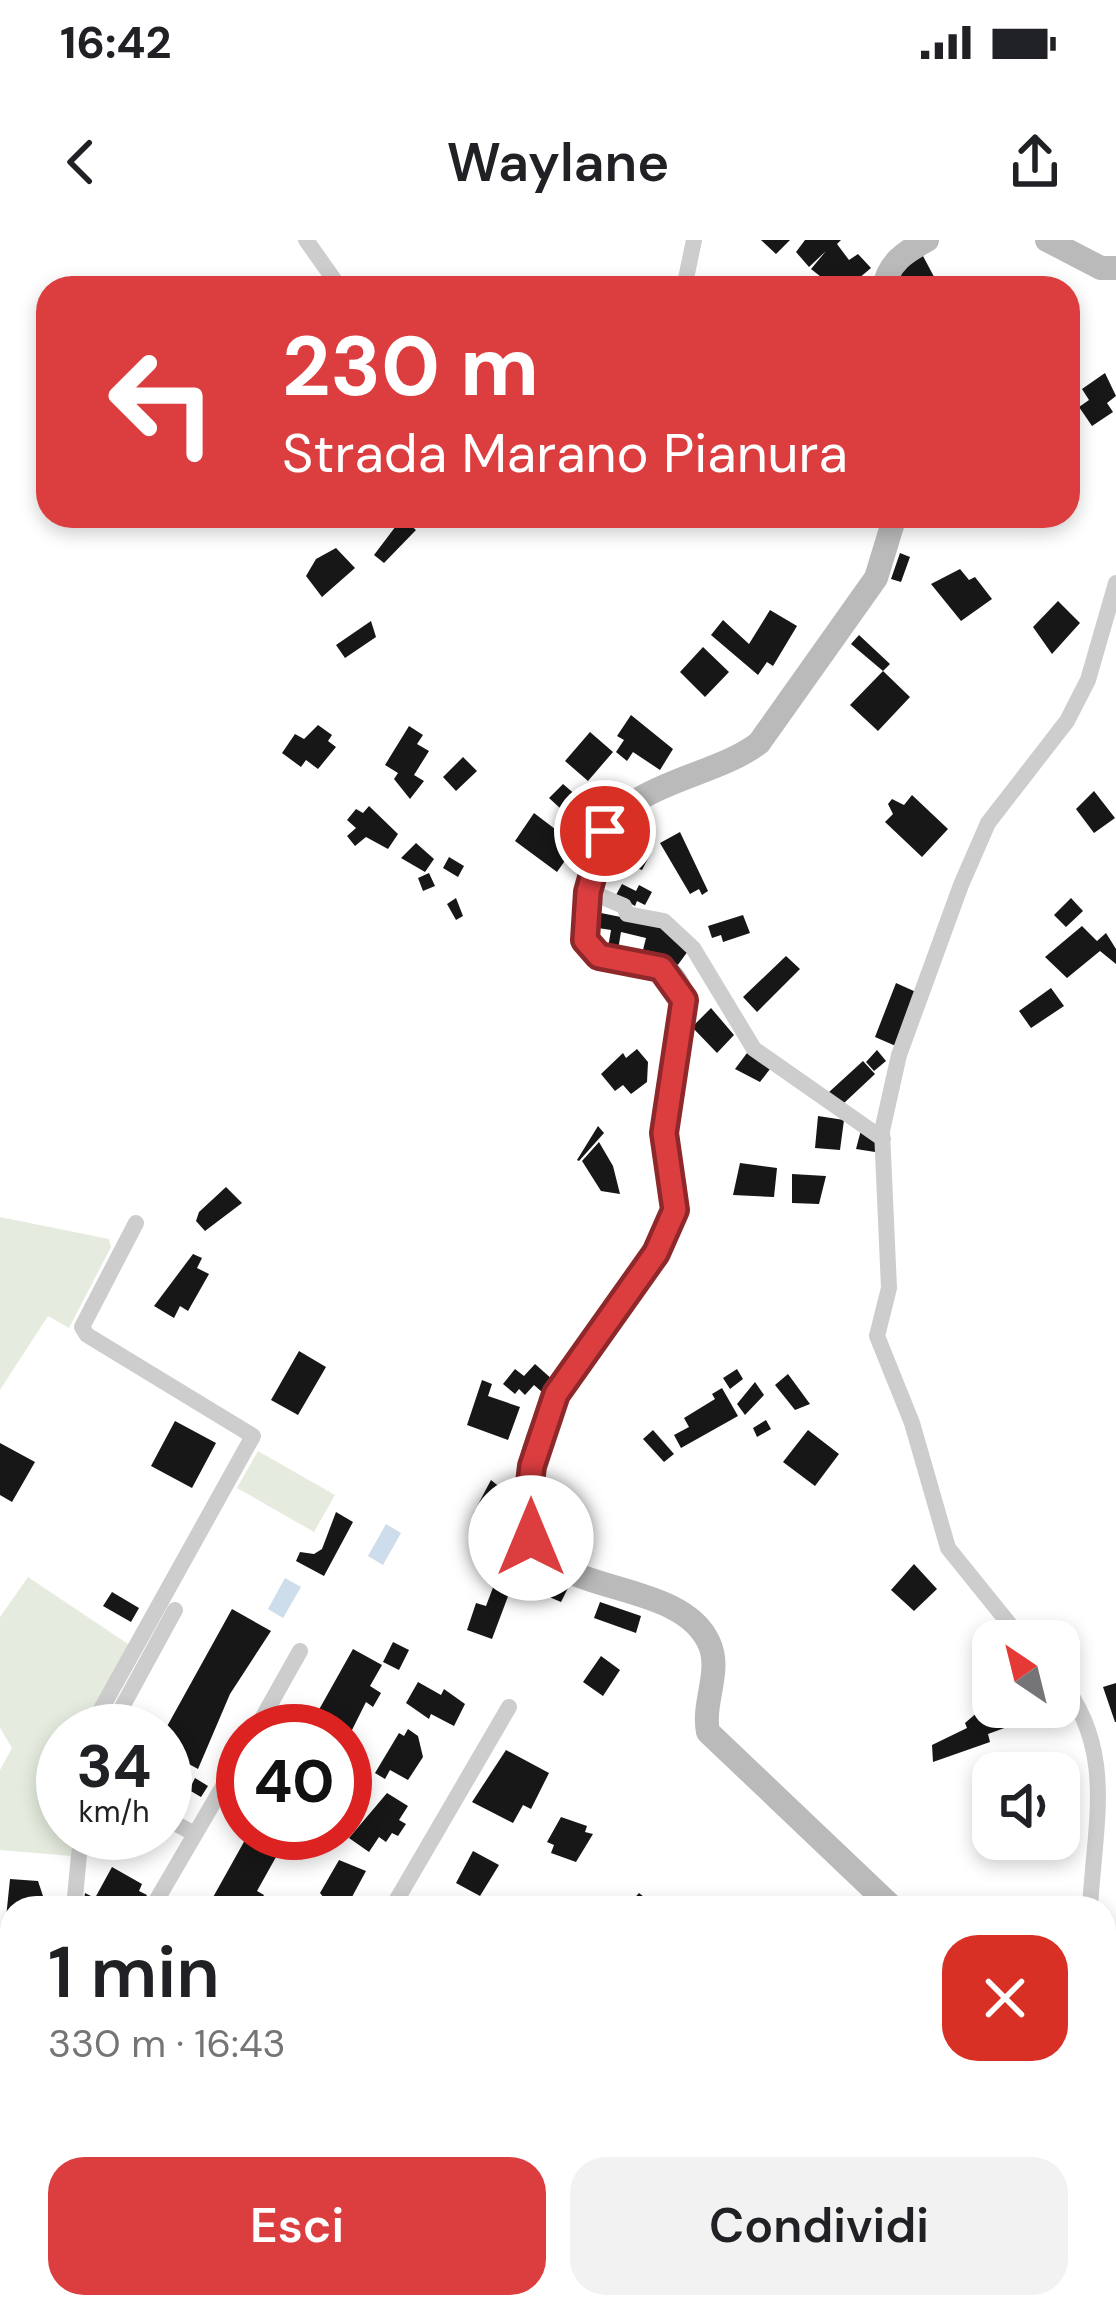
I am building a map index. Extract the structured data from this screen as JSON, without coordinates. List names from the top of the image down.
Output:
{
  "north": "top left",
  "page": {
    "status": "16:42",
    "header": "Waylane",
    "turn": ["230 m", "Strada Marano Pianura"],
    "speed": "34 km/h",
    "limit": "40",
    "heading": ["1 min", "330 m · 16:43"],
    "buttons": ["Esci", "Condividi"]
  }
}
